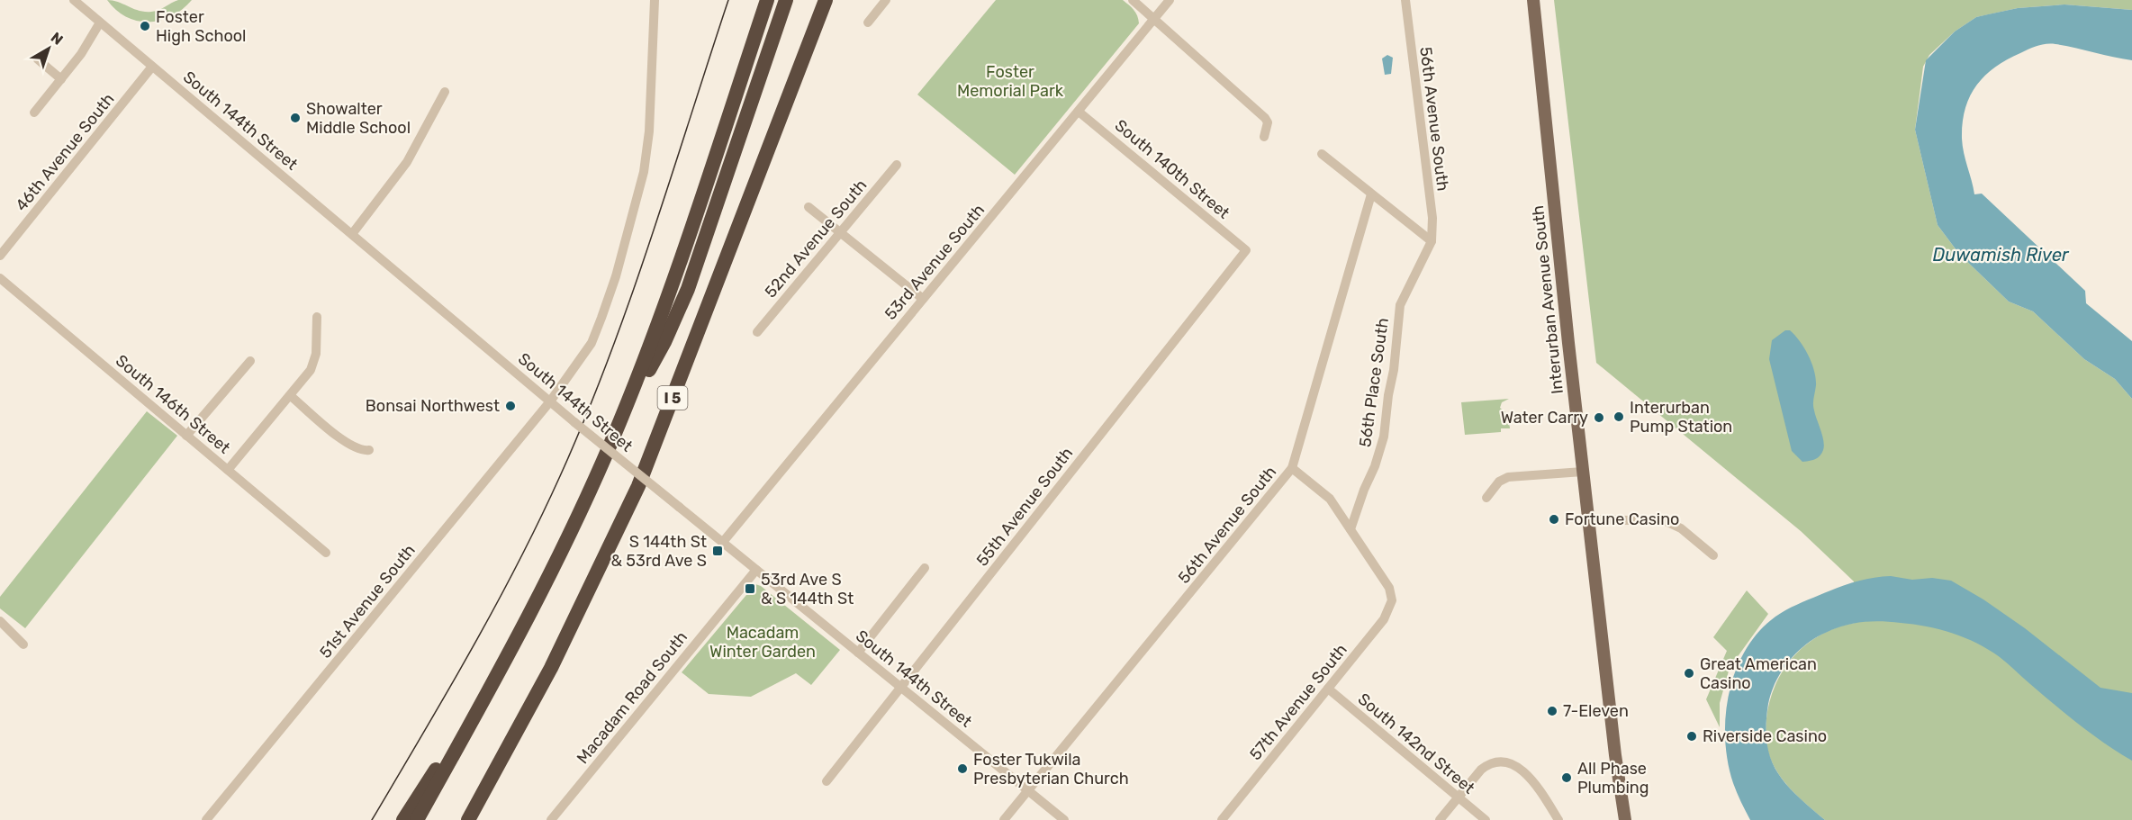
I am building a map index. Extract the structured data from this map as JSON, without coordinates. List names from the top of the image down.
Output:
{
  "streets": {
    "highway": ["I 5"],
    "main road": ["Interurban Avenue South"],
    "street": [
      "56th Avenue South",
      "South 144th Street",
      "46th Avenue South",
      "South 140th Street",
      "52nd Avenue South",
      "53rd Avenue South",
      "56th Place South",
      "South 146th Street",
      "55th Avenue South",
      "51st Avenue South",
      "Macadam Road South",
      "57th Avenue South",
      "South 142nd Street"
    ]
  },
  "crossings": [
    ["56th Avenue South", "South 144th Street"],
    ["56th Avenue South", "56th Place South"],
    ["South 144th Street", "46th Avenue South"],
    ["South 144th Street", "53rd Avenue South"],
    ["South 144th Street", "55th Avenue South"],
    ["South 144th Street", "51st Avenue South"],
    ["South 144th Street", "Macadam Road South"],
    ["South 140th Street", "53rd Avenue South"],
    ["South 140th Street", "55th Avenue South"],
    ["56th Place South", "57th Avenue South"],
    ["57th Avenue South", "South 142nd Street"]
  ],
  "water": ["Duwamish River"],
  "parks": ["Foster Memorial Park", "Macadam Winter Garden"],
  "places": {
    "other": [
      "Foster High School",
      "Showalter Middle School",
      "Bonsai Northwest",
      "Interurban Pump Station",
      "Water Carry",
      "Fortune Casino",
      "Great American Casino",
      "7-Eleven",
      "Riverside Casino",
      "Foster Tukwila Presbyterian Church",
      "All Phase Plumbing"
    ],
    "transit": ["S 144th St & 53rd Ave S", "53rd Ave S & S 144th St"]
  },
  "north": "top right"
}
